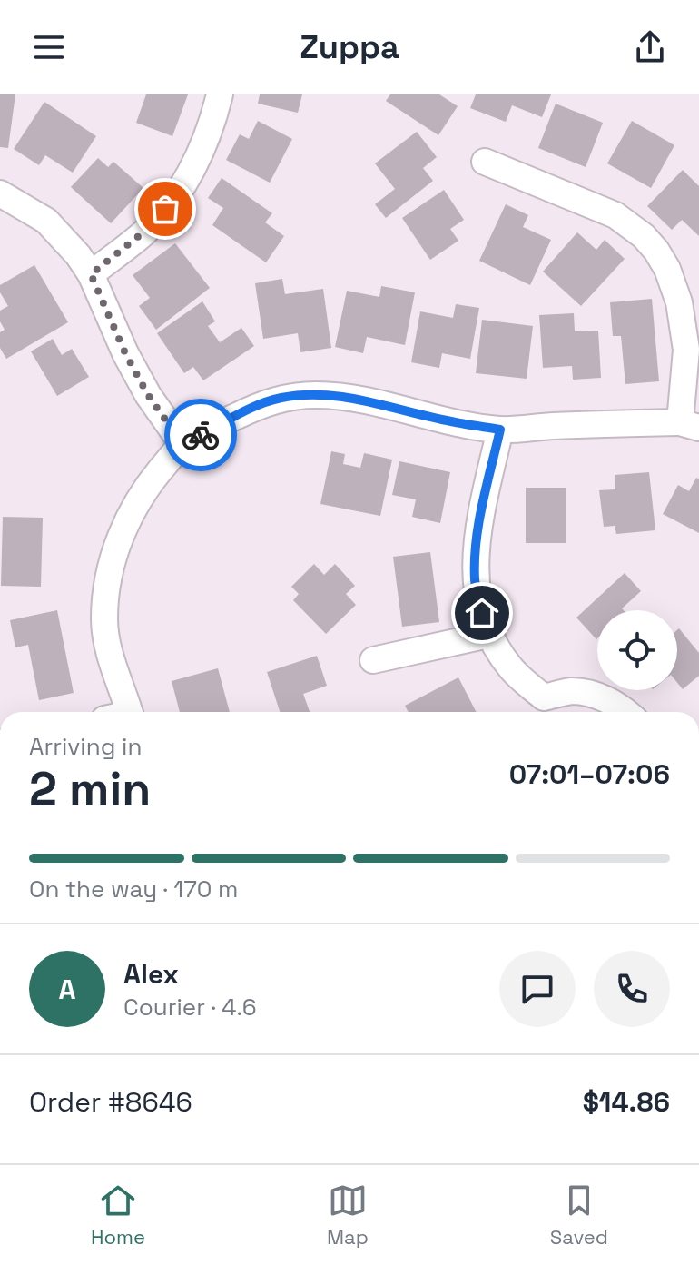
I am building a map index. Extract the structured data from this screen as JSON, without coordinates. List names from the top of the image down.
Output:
{
  "page": {
    "header": "Zuppa",
    "heading": ["2 min", "Arriving in", "07:01–07:06"],
    "panel": [
      "Alex",
      "Courier · 4.6",
      "Order #8646",
      "$14.86"
    ],
    "bar": "On the way · 170 m",
    "round": "A",
    "tabs": ["Home", "Map", "Saved"]
  }
}
